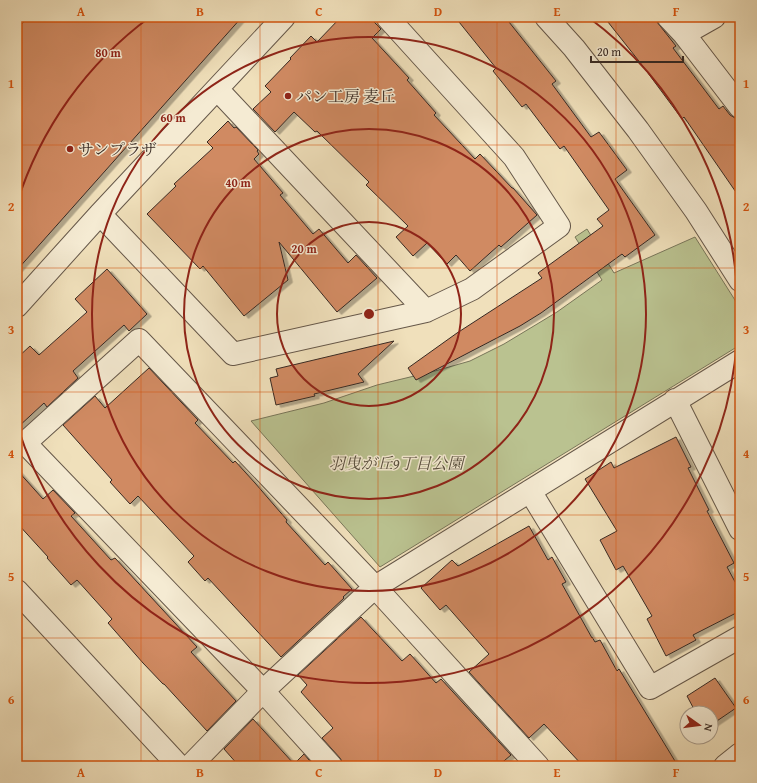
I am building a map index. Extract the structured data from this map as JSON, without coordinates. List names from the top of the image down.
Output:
{
  "parks": ["羽曳が丘9丁目公園"],
  "places": ["パン工房 麦丘", "サンプラザ"],
  "scale_bar": "20 m",
  "north": "right",
  "grid": {
    "columns": [
      "A",
      "B",
      "C",
      "D",
      "E",
      "F"
    ],
    "rows": [
      "1",
      "2",
      "3",
      "4",
      "5",
      "6"
    ]
  },
  "rings": [
    "80 m",
    "60 m",
    "40 m",
    "20 m"
  ]
}
